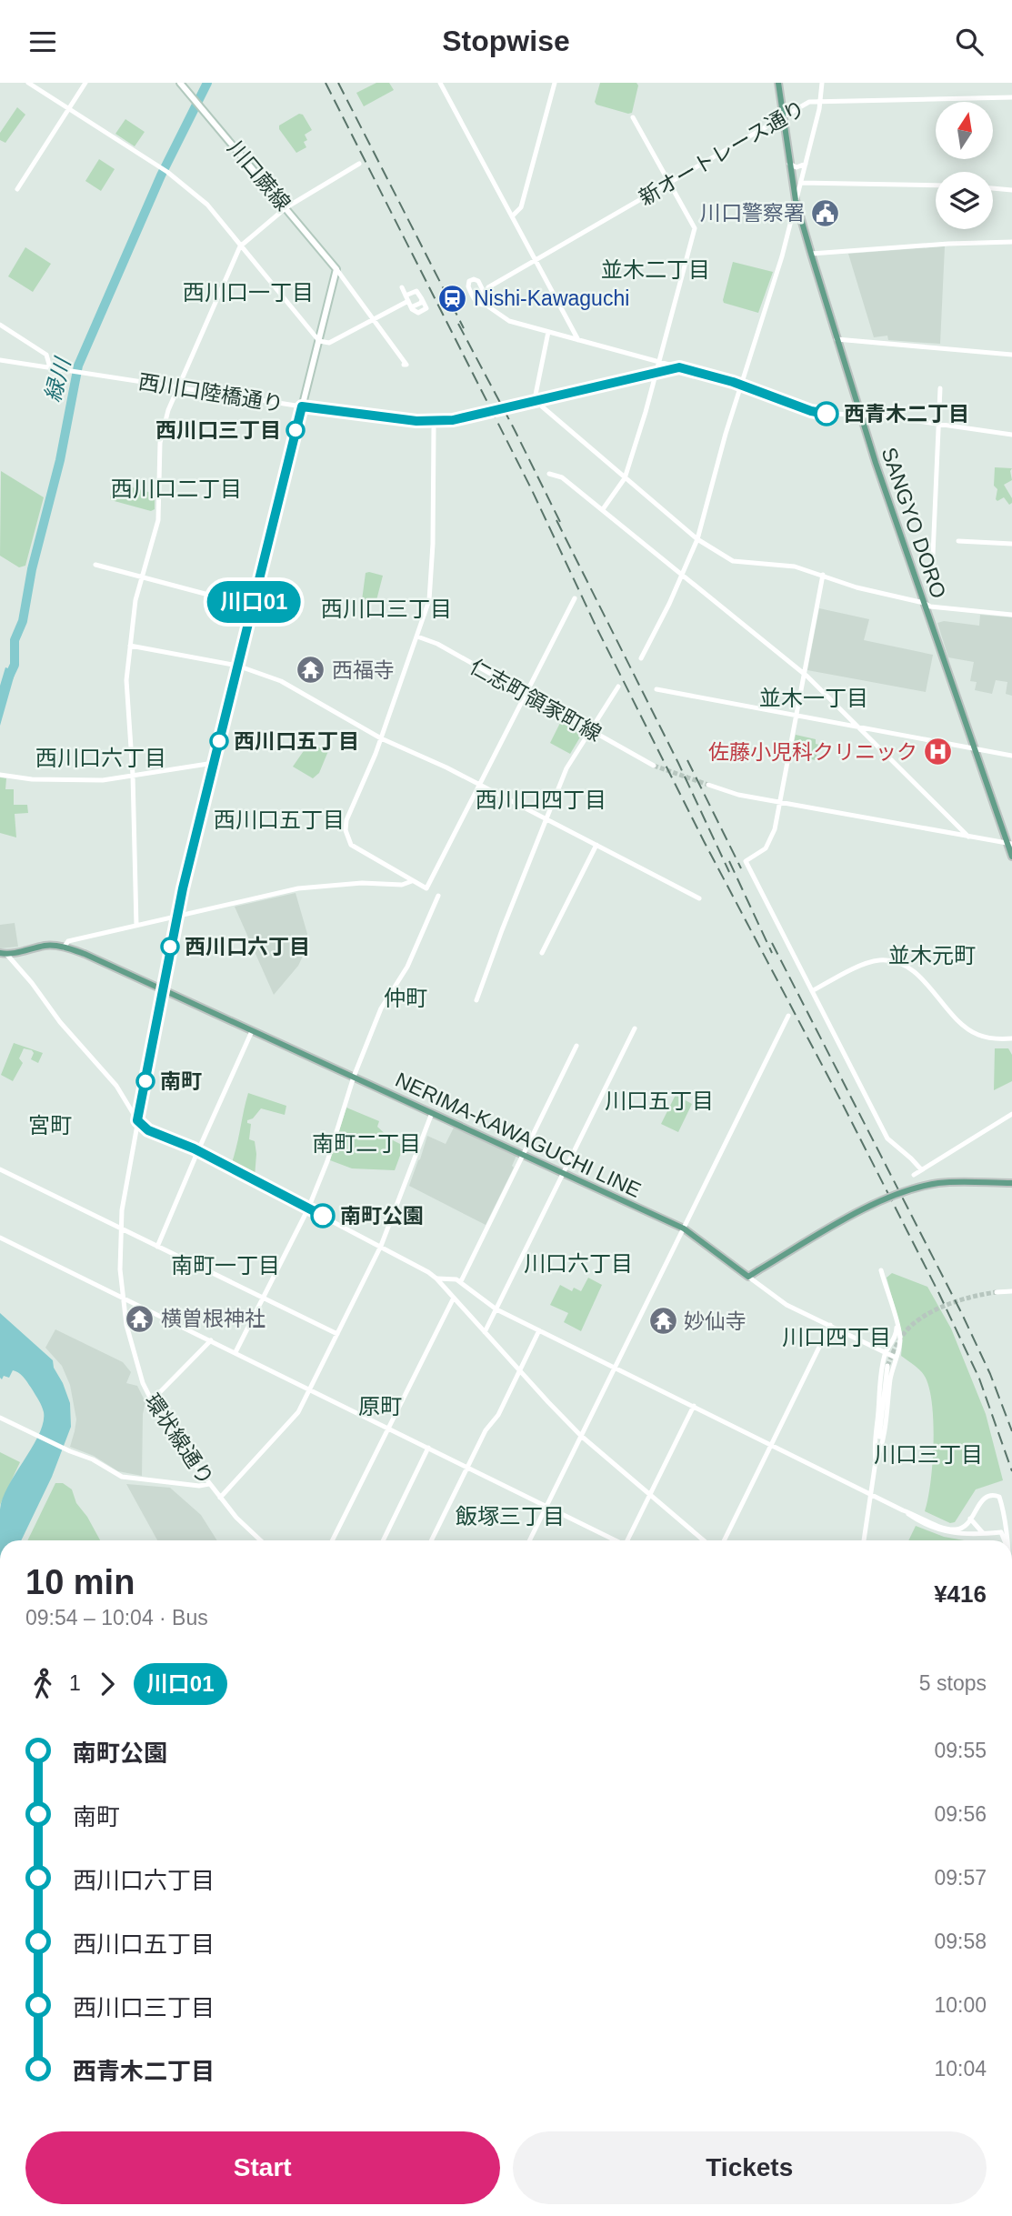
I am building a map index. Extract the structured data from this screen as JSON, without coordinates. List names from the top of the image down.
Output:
{
  "streets": {
    "main road": [
      "川口蕨線",
      "SANGYO DORO",
      "NERIMA-KAWAGUCHI LINE",
      "環状線通り"
    ],
    "street": ["新オートレース通り", "西川口陸橋通り", "仁志町領家町線"]
  },
  "crossings": [
    ["新オートレース通り", "SANGYO DORO"],
    ["川口蕨線", "環状線通り"],
    ["西川口陸橋通り", "SANGYO DORO"],
    ["西川口陸橋通り", "環状線通り"],
    ["NERIMA-KAWAGUCHI LINE", "環状線通り"]
  ],
  "districts": [
    "並木二丁目",
    "西川口一丁目",
    "西川口二丁目",
    "西川口三丁目",
    "並木一丁目",
    "西川口六丁目",
    "西川口四丁目",
    "西川口五丁目",
    "並木元町",
    "仲町",
    "川口五丁目",
    "宮町",
    "南町二丁目",
    "川口六丁目",
    "南町一丁目",
    "川口四丁目",
    "原町",
    "川口三丁目",
    "飯塚三丁目"
  ],
  "water": ["緑川"],
  "places": {
    "public building": ["川口警察署"],
    "station": ["Nishi-Kawaguchi"],
    "other": [
      "西青木二丁目",
      "西川口三丁目",
      "西川口五丁目",
      "西川口六丁目",
      "南町",
      "南町公園"
    ],
    "temple": ["西福寺", "横曽根神社", "妙仙寺"],
    "hospital": ["佐藤小児科クリニック"]
  },
  "lines": ["bus line 川口01"],
  "north": "top",
  "page": {
    "header": "Stopwise",
    "on_map": "川口01",
    "heading": ["10 min", "09:54 – 10:04 · Bus", "¥416"],
    "legs": ["1", "川口01", "5 stops"],
    "list": [
      {
        "name": "南町公園",
        "value": "09:55"
      },
      {
        "name": "南町",
        "value": "09:56"
      },
      {
        "name": "西川口六丁目",
        "value": "09:57"
      },
      {
        "name": "西川口五丁目",
        "value": "09:58"
      },
      {
        "name": "西川口三丁目",
        "value": "10:00"
      },
      {
        "name": "西青木二丁目",
        "value": "10:04"
      }
    ],
    "buttons": ["Start", "Tickets"]
  }
}
